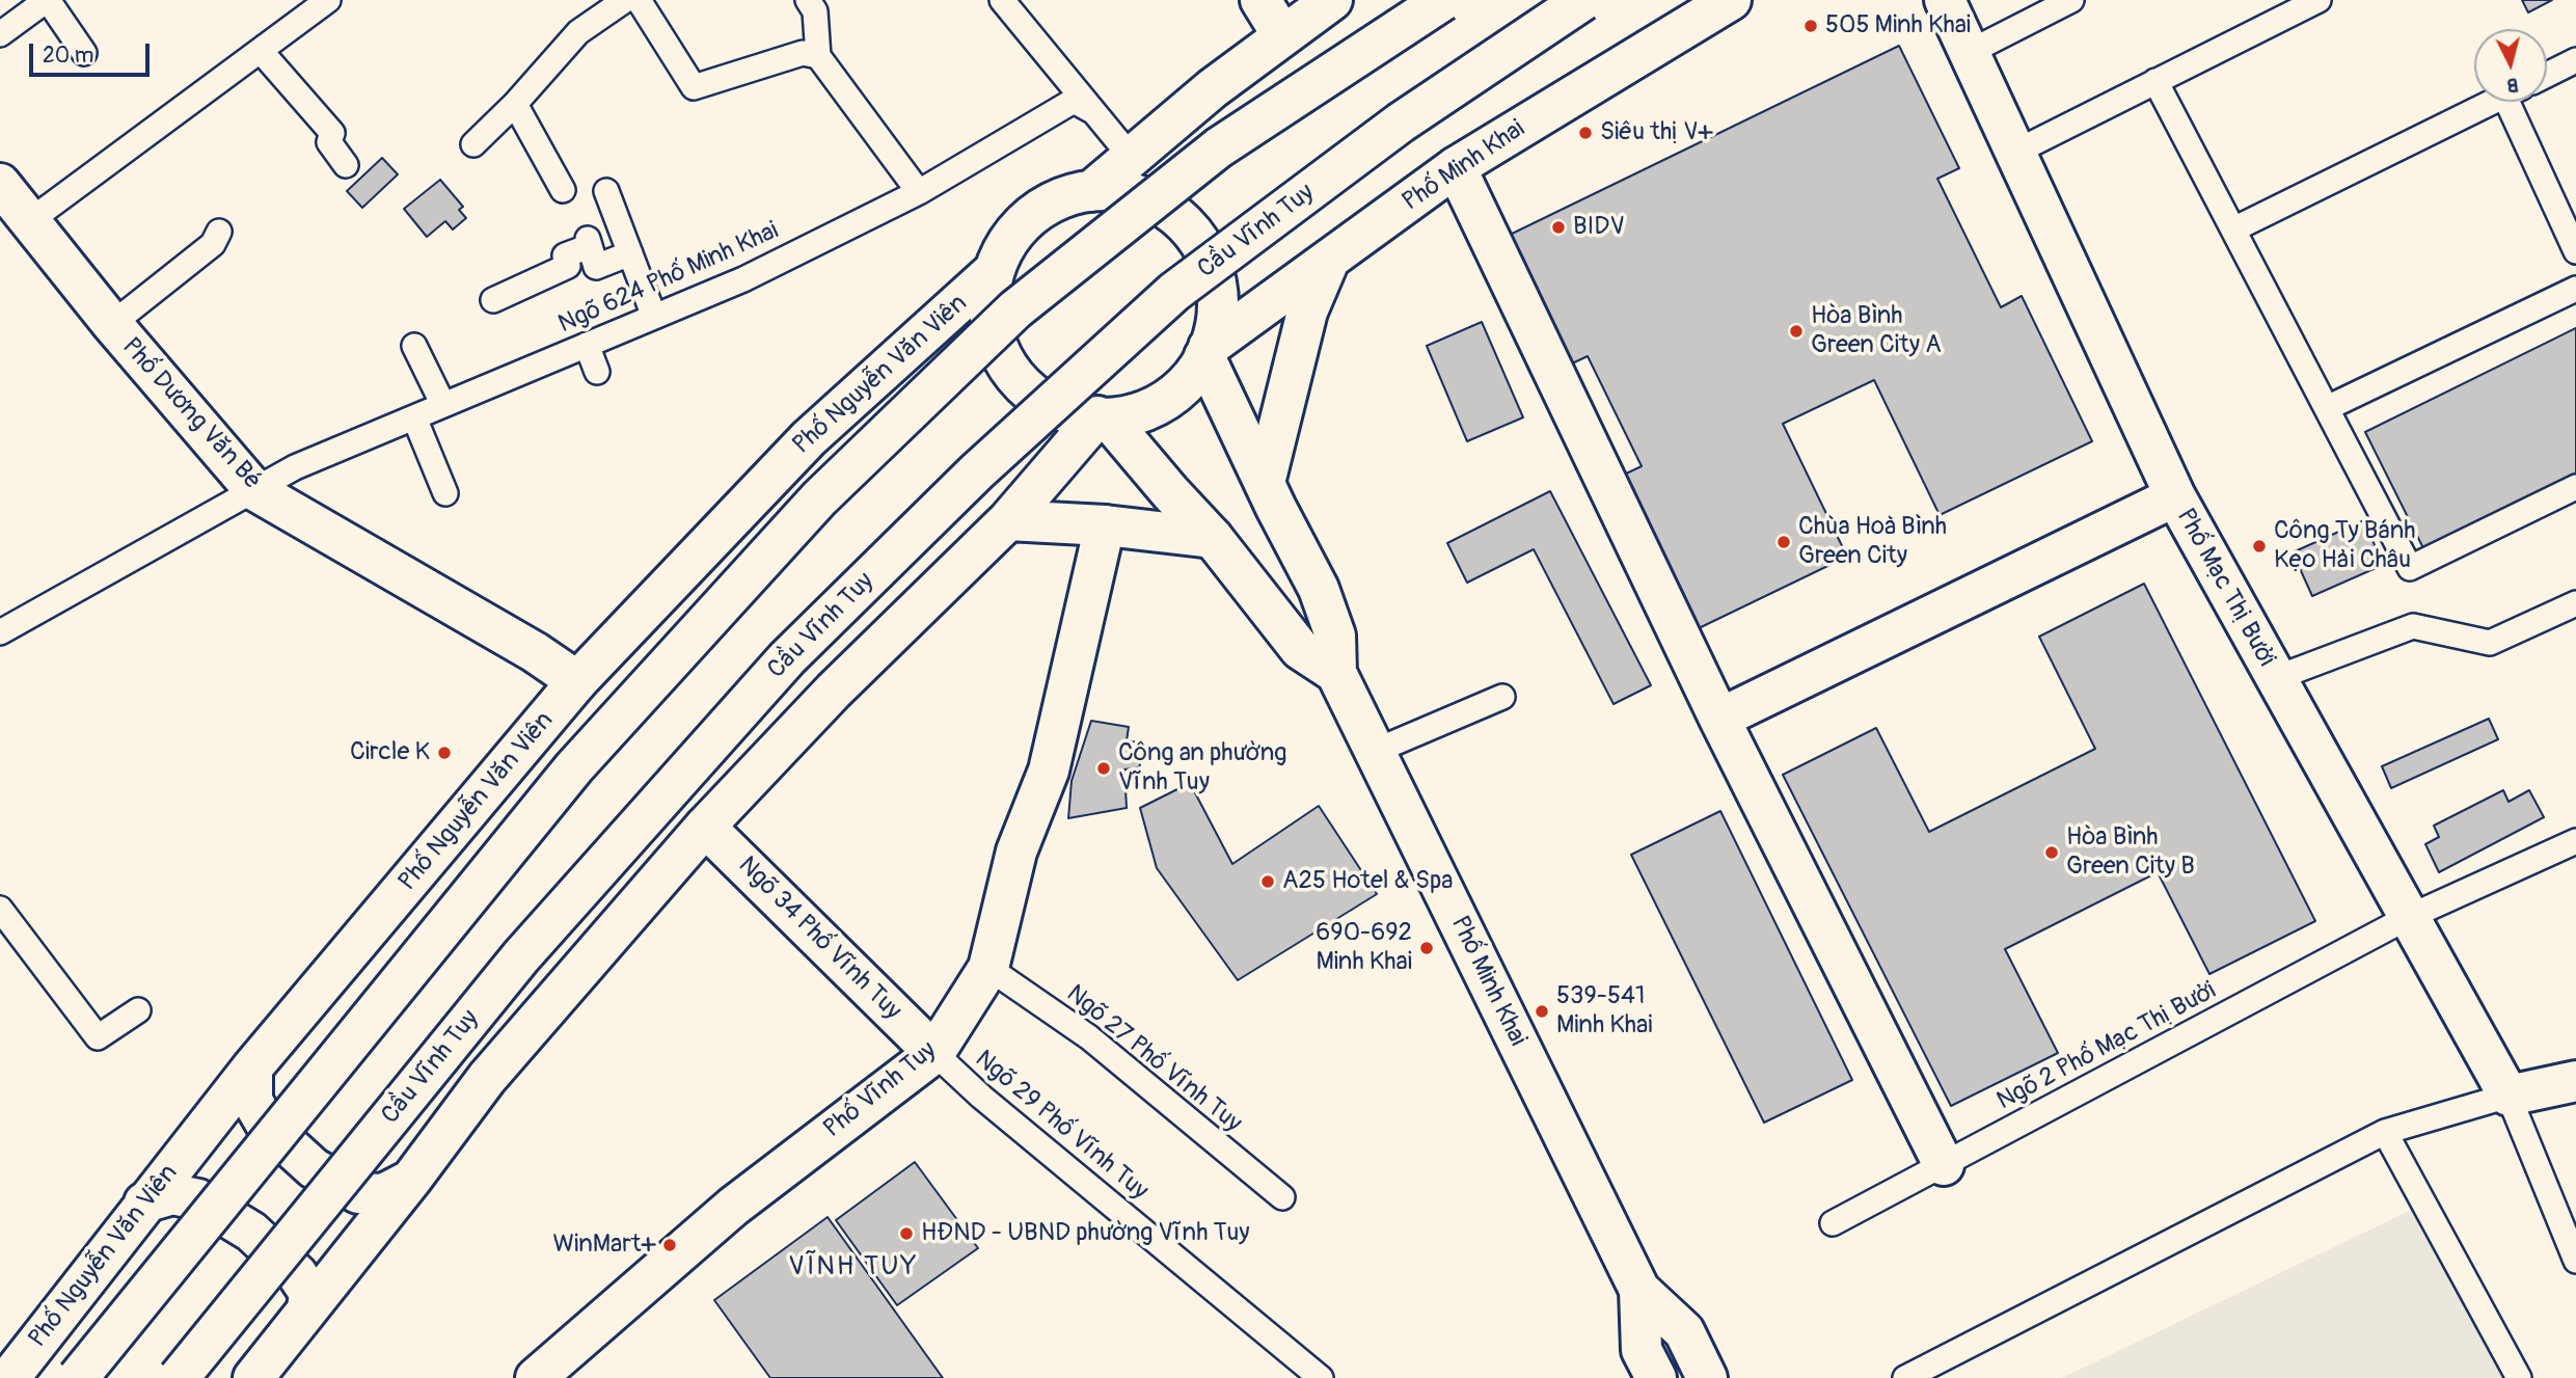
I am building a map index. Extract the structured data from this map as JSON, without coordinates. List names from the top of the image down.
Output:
{
  "streets": {
    "main road": [
      "Phố Minh Khai",
      "Cầu Vĩnh Tuy",
      "Phố Nguyễn Văn Viên",
      "Phố Dương Văn Bé",
      "Phố Mạc Thị Bưởi",
      "Ngõ 34 Phố Vĩnh Tuy",
      "Phố Vĩnh Tuy"
    ],
    "lane": [
      "Ngõ 624 Phố Minh Khai",
      "Ngõ 2 Phố Mạc Thị Bưởi",
      "Ngõ 27 Phố Vĩnh Tuy",
      "Ngõ 29 Phố Vĩnh Tuy"
    ]
  },
  "crossings": [
    ["Phố Minh Khai", "Phố Nguyễn Văn Viên"],
    ["Ngõ 624 Phố Minh Khai", "Phố Dương Văn Bé"],
    ["Phố Nguyễn Văn Viên", "Phố Dương Văn Bé"],
    ["Phố Mạc Thị Bưởi", "Ngõ 2 Phố Mạc Thị Bưởi"],
    ["Ngõ 34 Phố Vĩnh Tuy", "Phố Vĩnh Tuy"],
    ["Ngõ 34 Phố Vĩnh Tuy", "Ngõ 29 Phố Vĩnh Tuy"],
    ["Ngõ 27 Phố Vĩnh Tuy", "Phố Vĩnh Tuy"],
    ["Phố Vĩnh Tuy", "Ngõ 29 Phố Vĩnh Tuy"]
  ],
  "districts": ["VĨNH TUY"],
  "places": [
    "505 Minh Khai",
    "Siêu thị V+",
    "BIDV",
    "Hòa Bình Green City A",
    "Chùa Hoà Bình Green City",
    "Công Ty Bánh Kẹo Hải Châu",
    "Circle K",
    "Công an phường Vĩnh Tuy",
    "Hòa Bình Green City B",
    "A25 Hotel & Spa",
    "690-692 Minh Khai",
    "539-541 Minh Khai",
    "HĐND - UBND phường Vĩnh Tuy",
    "WinMart+"
  ],
  "scale_bar": "20 m",
  "north": "bottom"
}
